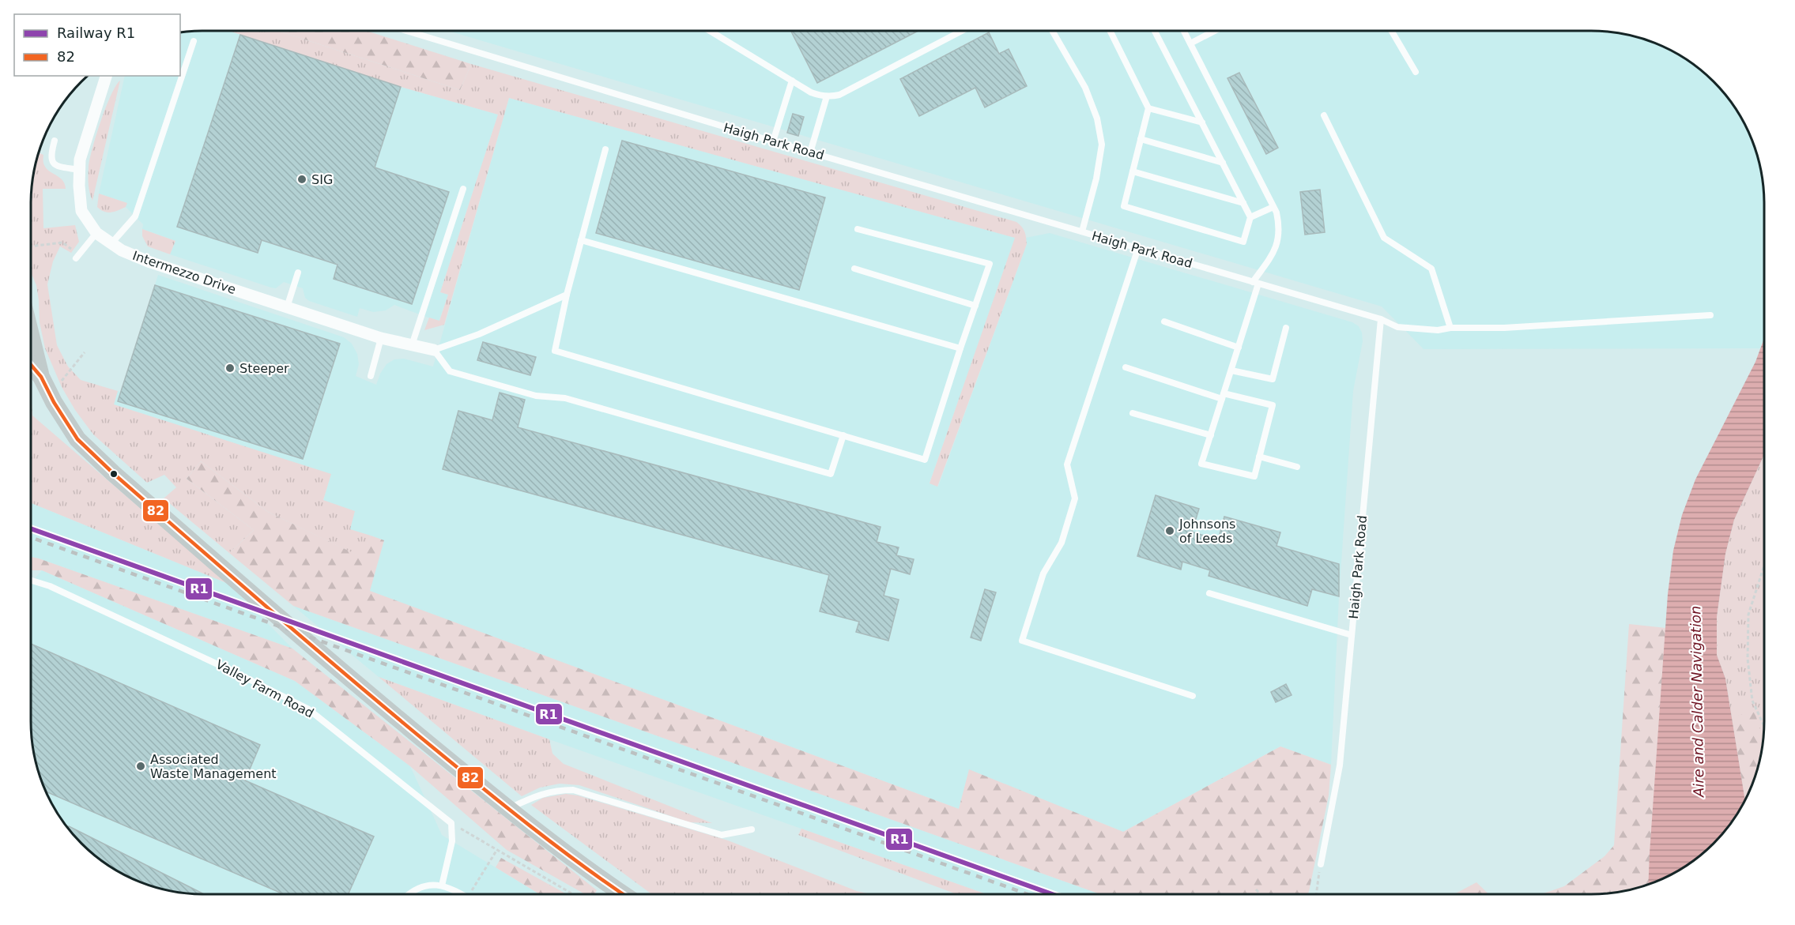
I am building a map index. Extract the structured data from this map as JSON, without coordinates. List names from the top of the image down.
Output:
{
  "streets": {
    "street": ["Intermezzo Drive"],
    "lane": ["Haigh Park Road", "Valley Farm Road"]
  },
  "water": ["Aire and Calder Navigation"],
  "places": [
    "SIG",
    "Steeper",
    "Johnsons of Leeds",
    "Associated Waste Management"
  ],
  "lines": ["transit line 82", "rail line R1"],
  "legend": ["Railway R1", "82"]
}
